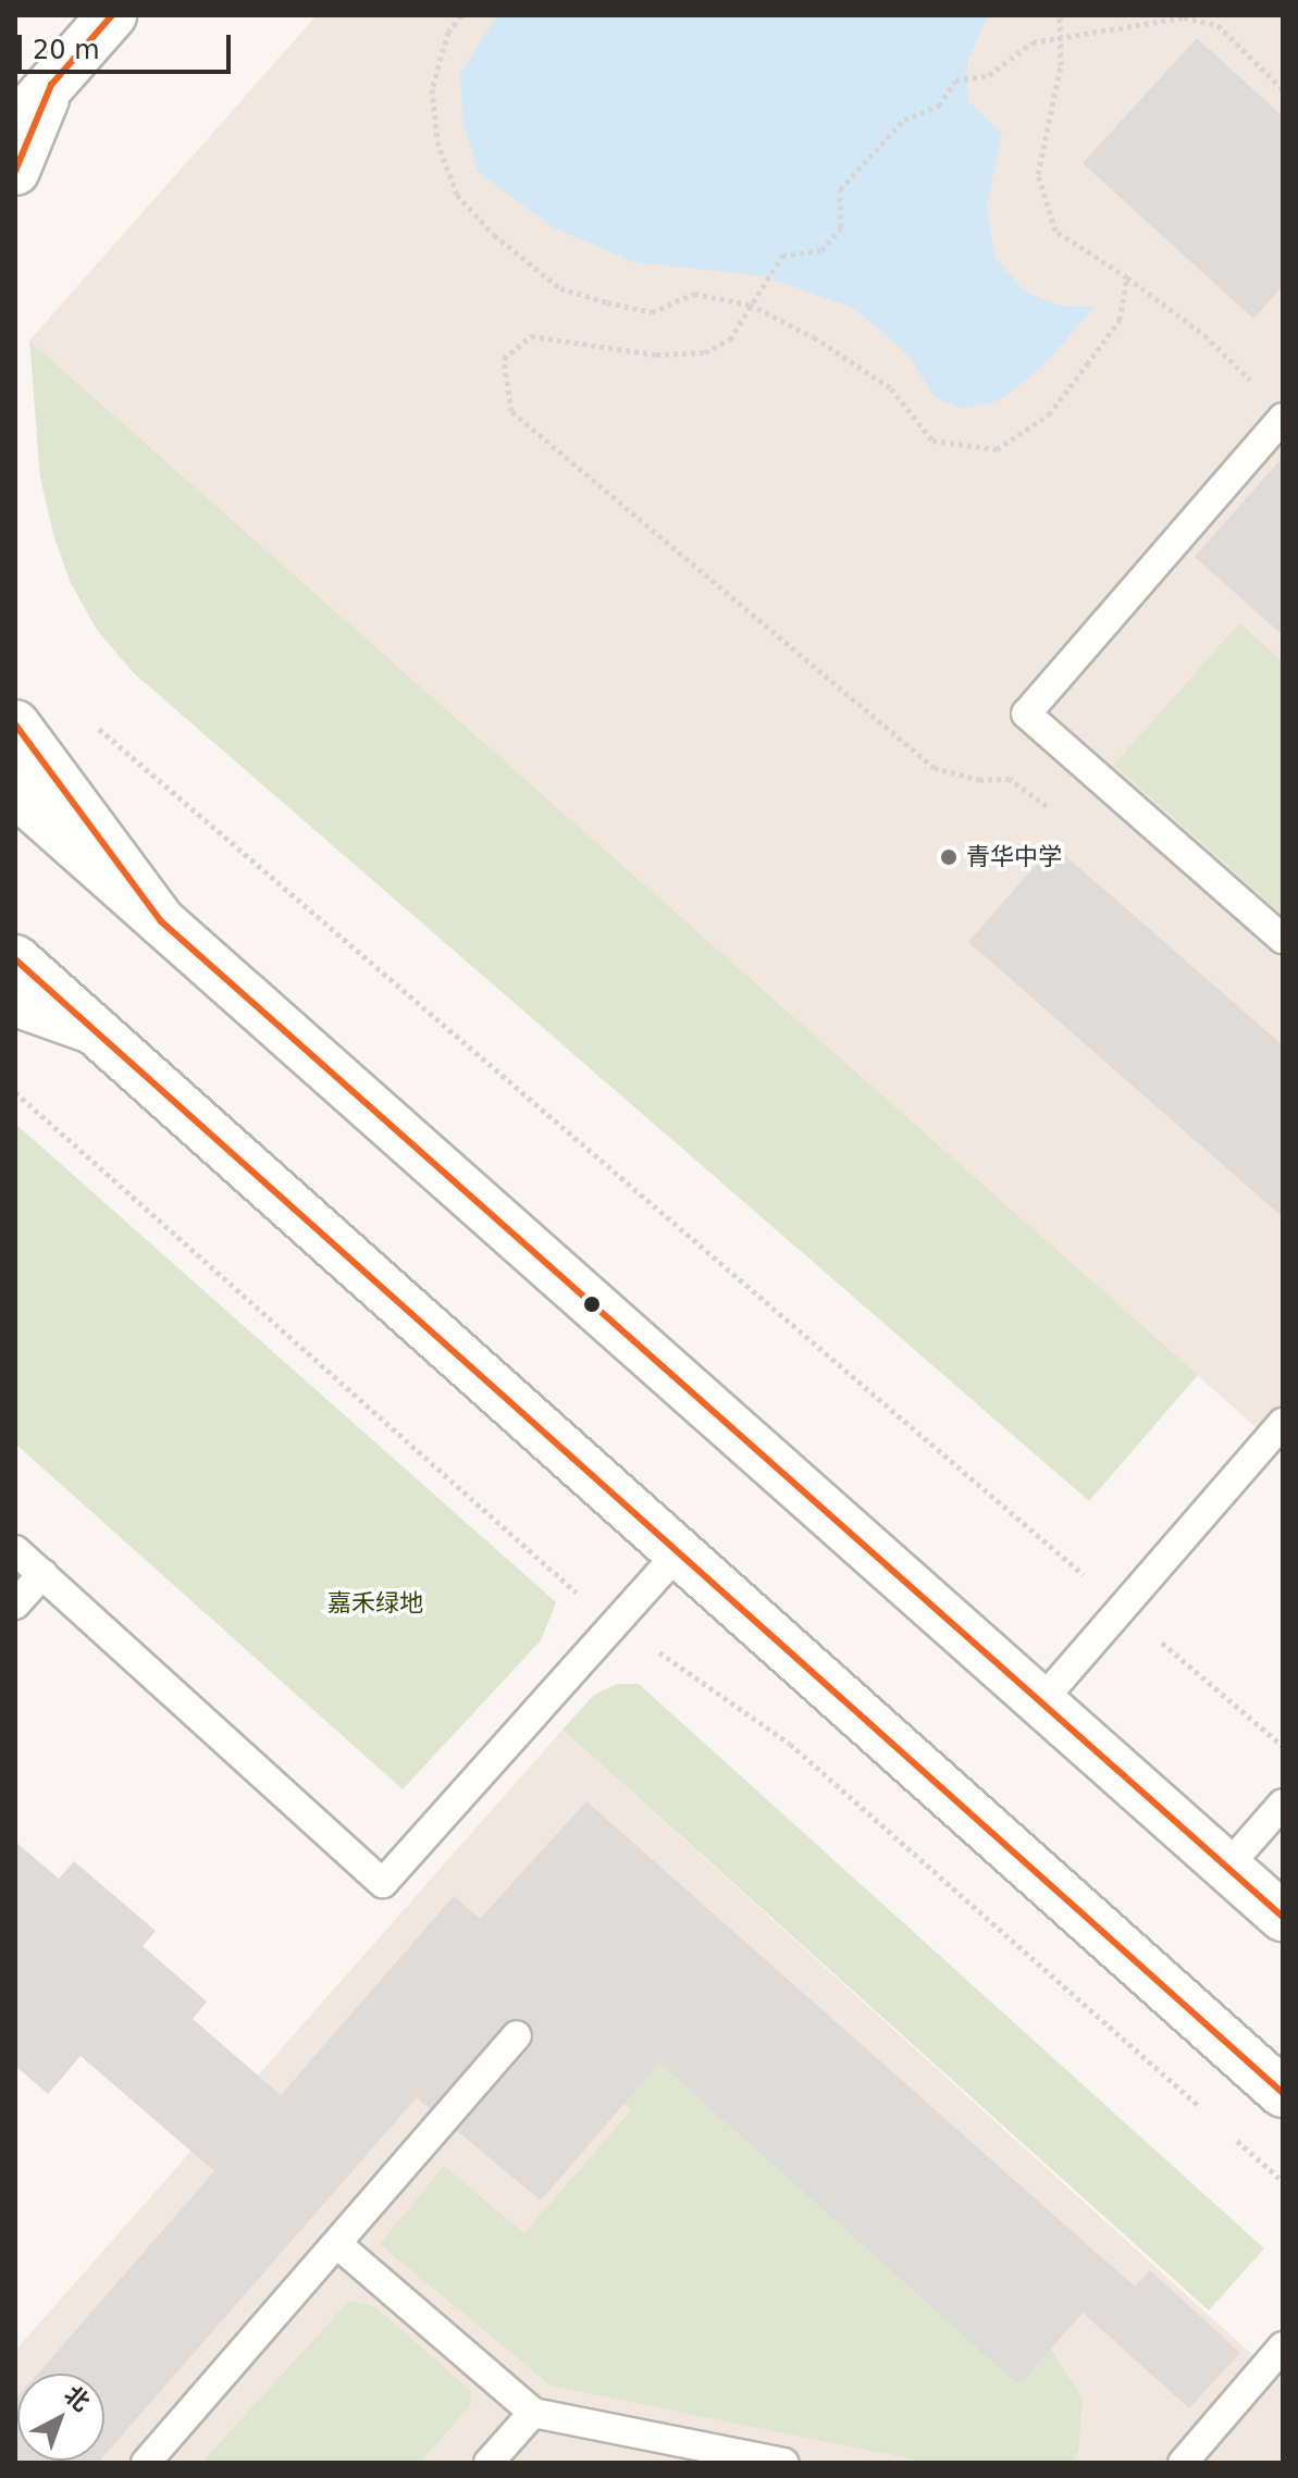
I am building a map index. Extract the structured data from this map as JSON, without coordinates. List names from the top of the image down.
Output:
{
  "parks": ["嘉禾绿地"],
  "places": ["青华中学"],
  "scale_bar": "20 m",
  "north": "top right"
}
